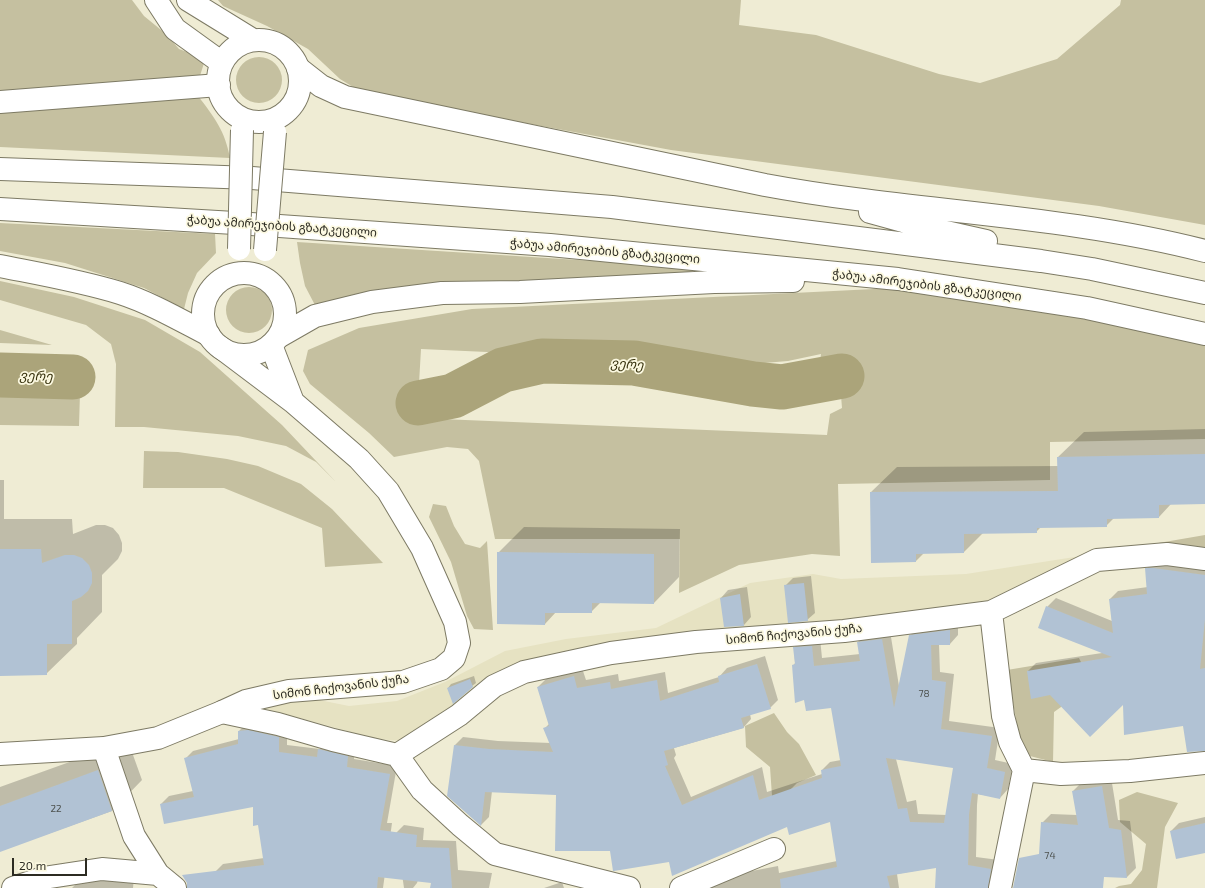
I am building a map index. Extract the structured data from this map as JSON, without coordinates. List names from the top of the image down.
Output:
{
  "streets": {
    "main road": ["ჭაბუა ამირეჯიბის გზატკეცილი", "სიმონ ჩიქოვანის ქუჩა"]
  },
  "water": ["ვერე"],
  "house_numbers": ["78", "22", "74"],
  "scale_bar": "20 m"
}
